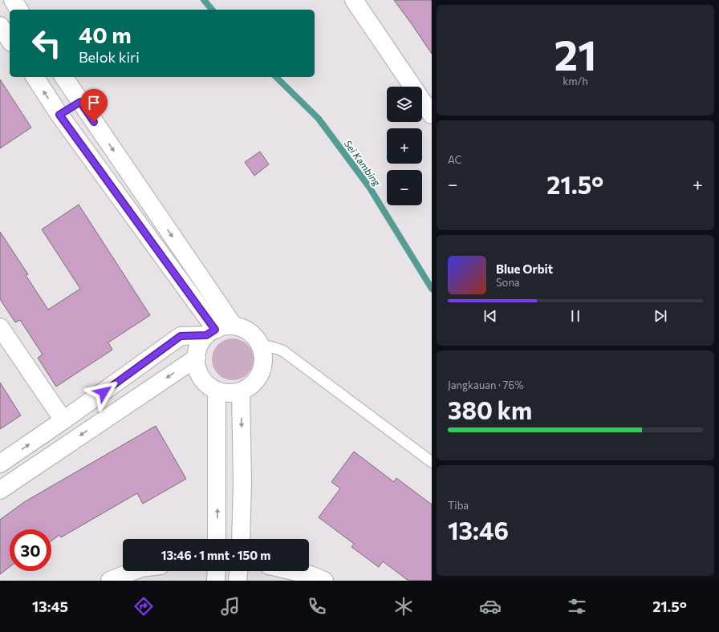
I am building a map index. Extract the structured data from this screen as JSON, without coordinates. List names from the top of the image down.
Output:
{
  "water": ["Sei Kambing"],
  "page": {
    "tile": [
      ["21", "km/h"],
      "AC",
      ["Jangkauan · 76%", "380 km"],
      ["Tiba", "13:46"]
    ],
    "turn": ["40 m", "Belok kiri"],
    "map_buttons": ["+", "−"],
    "heat": ["−", "21.5°", "+"],
    "song": ["Blue Orbit", "Sona"],
    "limit": "30",
    "trip": "13:46 · 1 mnt · 150 m",
    "tabs": ["13:45", "21.5°"]
  }
}
